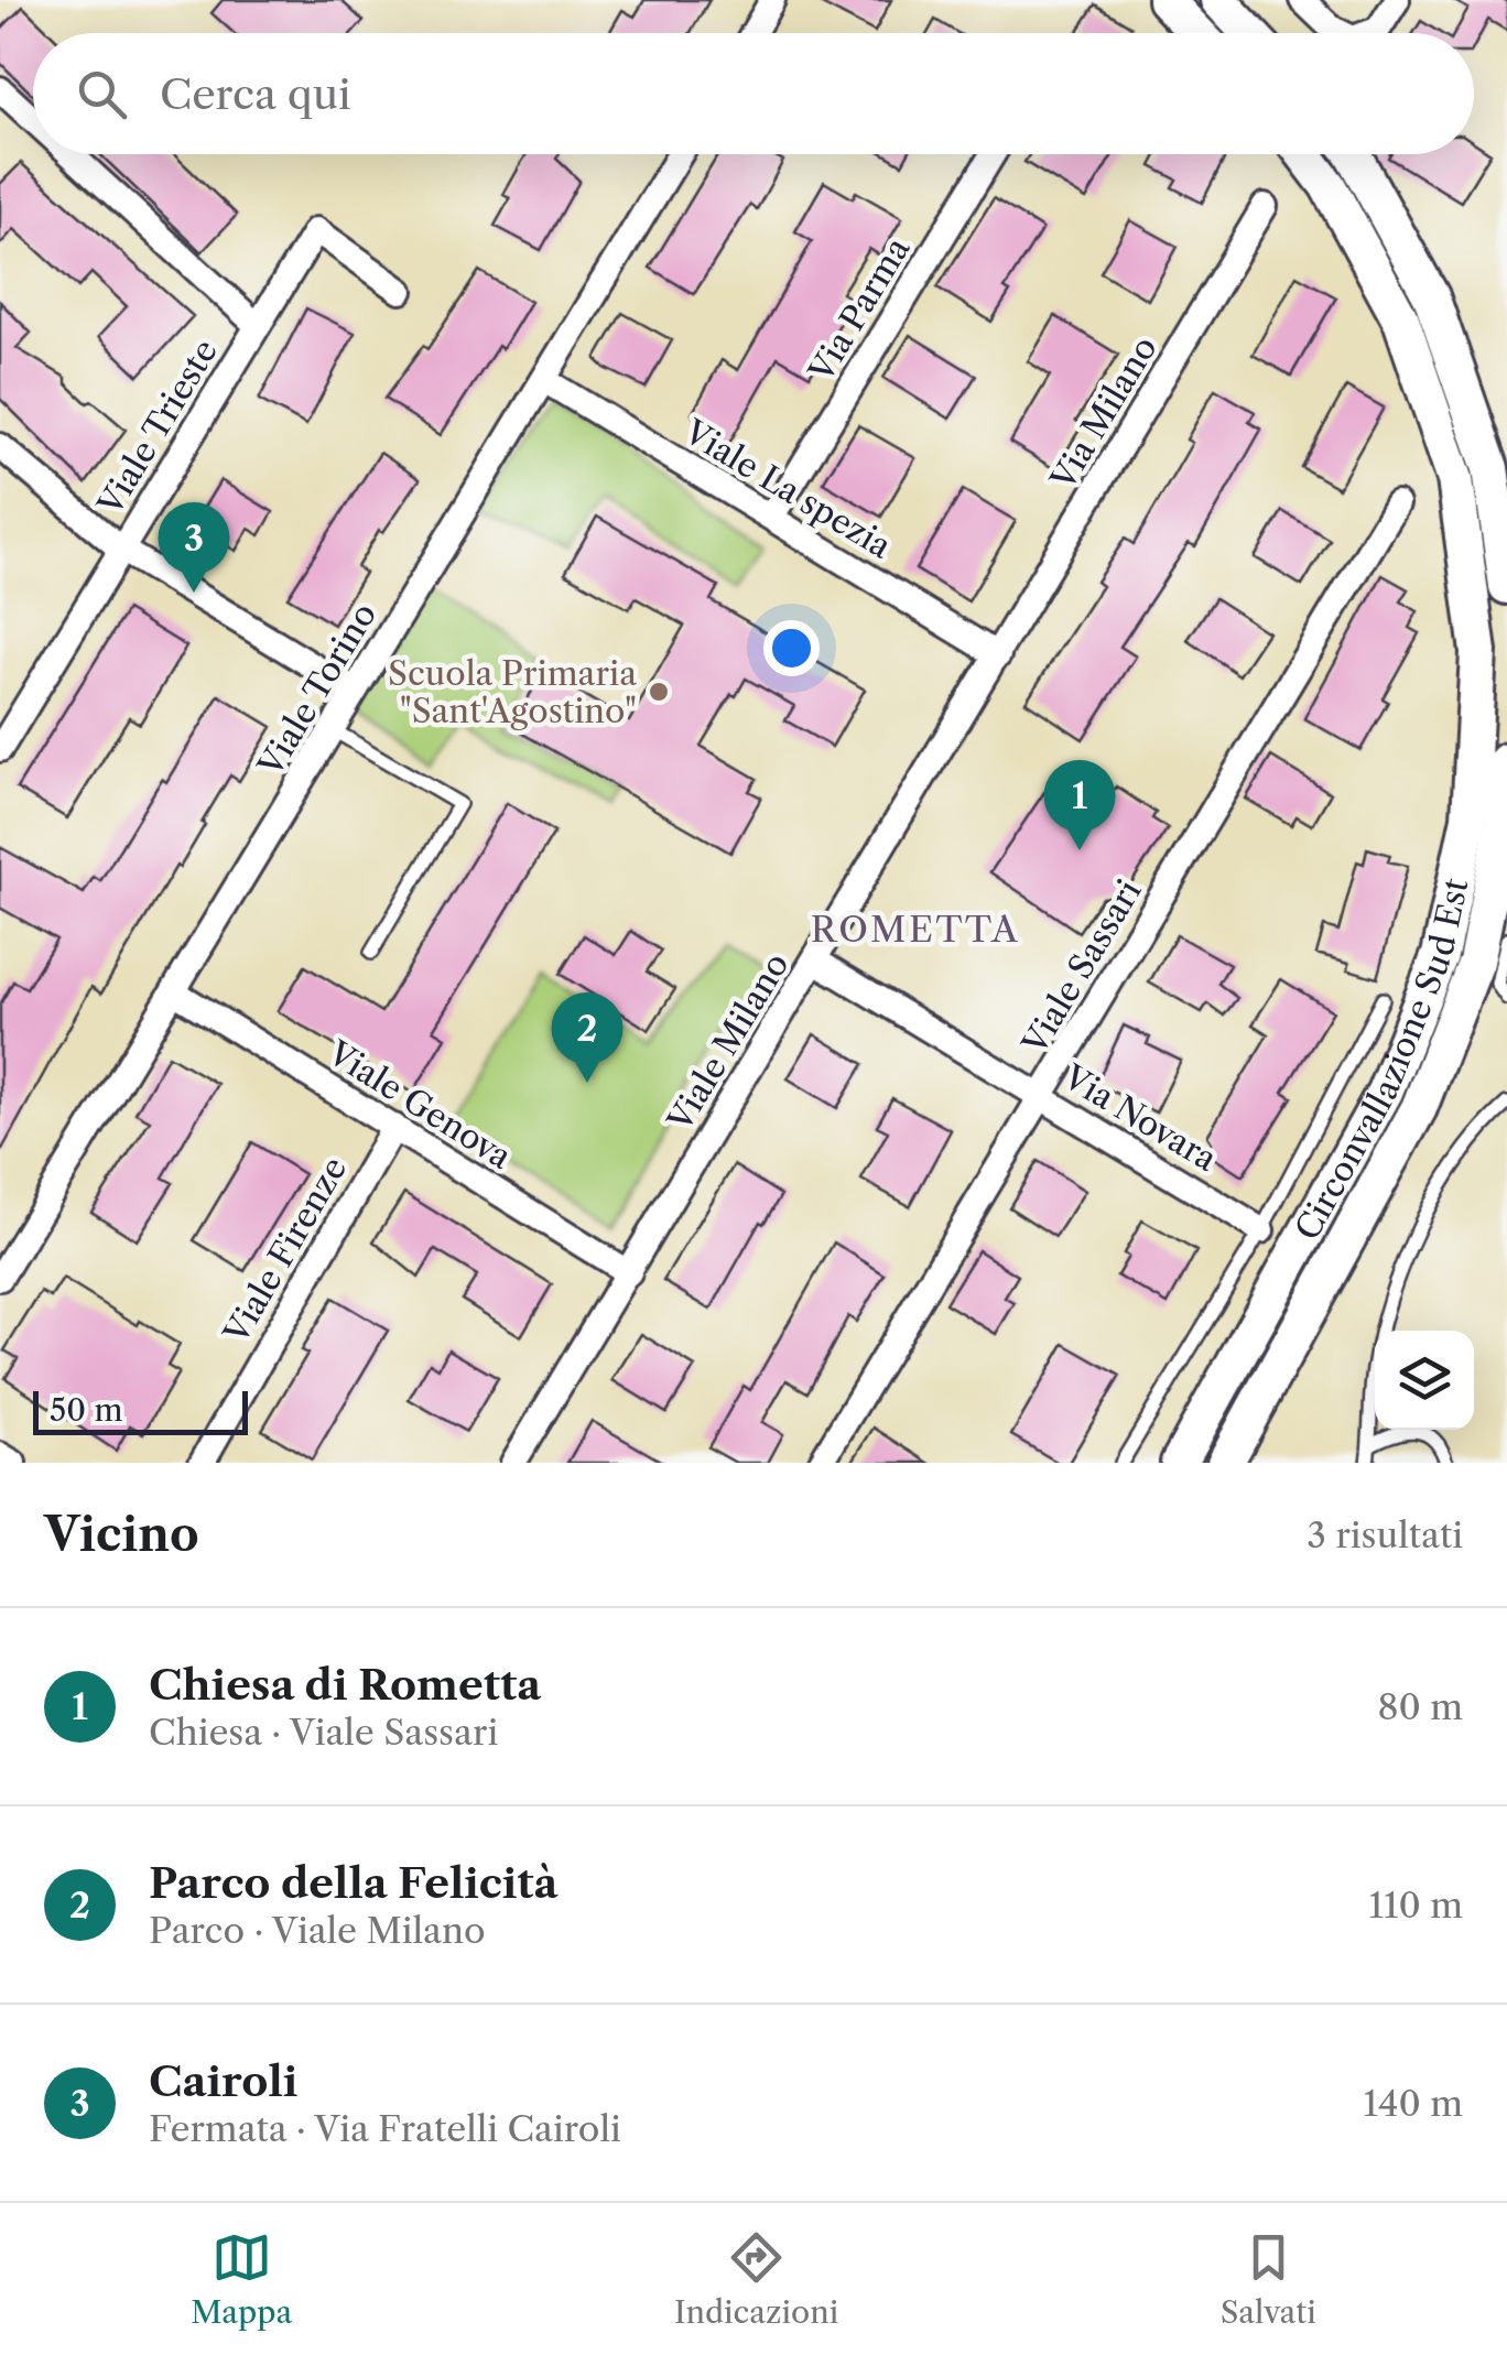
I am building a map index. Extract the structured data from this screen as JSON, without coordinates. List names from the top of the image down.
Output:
{
  "streets": {
    "main road": ["Circonvallazione Sud Est"],
    "street": [
      "Via Parma",
      "Via Milano",
      "Viale Trieste",
      "Viale La spezia",
      "Viale Torino",
      "Viale Sassari",
      "Viale Milano",
      "Viale Genova",
      "Via Novara",
      "Viale Firenze"
    ]
  },
  "crossings": [
    ["Via Parma", "Viale La spezia"],
    ["Via Milano", "Viale La spezia"],
    ["Via Milano", "Viale Milano"],
    ["Viale La spezia", "Viale Torino"],
    ["Viale La spezia", "Viale Milano"],
    ["Viale Torino", "Viale Genova"],
    ["Viale Sassari", "Via Novara"],
    ["Viale Milano", "Viale Genova"],
    ["Viale Milano", "Via Novara"],
    ["Viale Genova", "Viale Firenze"]
  ],
  "districts": ["ROMETTA"],
  "places": ["Scuola Primaria \"Sant'Agostino\""],
  "scale_bar": "50 m",
  "page": {
    "search": "Cerca qui",
    "pins": ["3", "1", "2"],
    "scale": "50 m",
    "heading": ["Vicino", "3 risultati"],
    "list": [
      {
        "mark": "1",
        "name": "Chiesa di Rometta",
        "note": "Chiesa · Viale Sassari",
        "value": "80 m"
      },
      {
        "mark": "2",
        "name": "Parco della Felicità",
        "note": "Parco · Viale Milano",
        "value": "110 m"
      },
      {
        "mark": "3",
        "name": "Cairoli",
        "note": "Fermata · Via Fratelli Cairoli",
        "value": "140 m"
      }
    ],
    "nav": ["Mappa", "Indicazioni", "Salvati"]
  }
}
